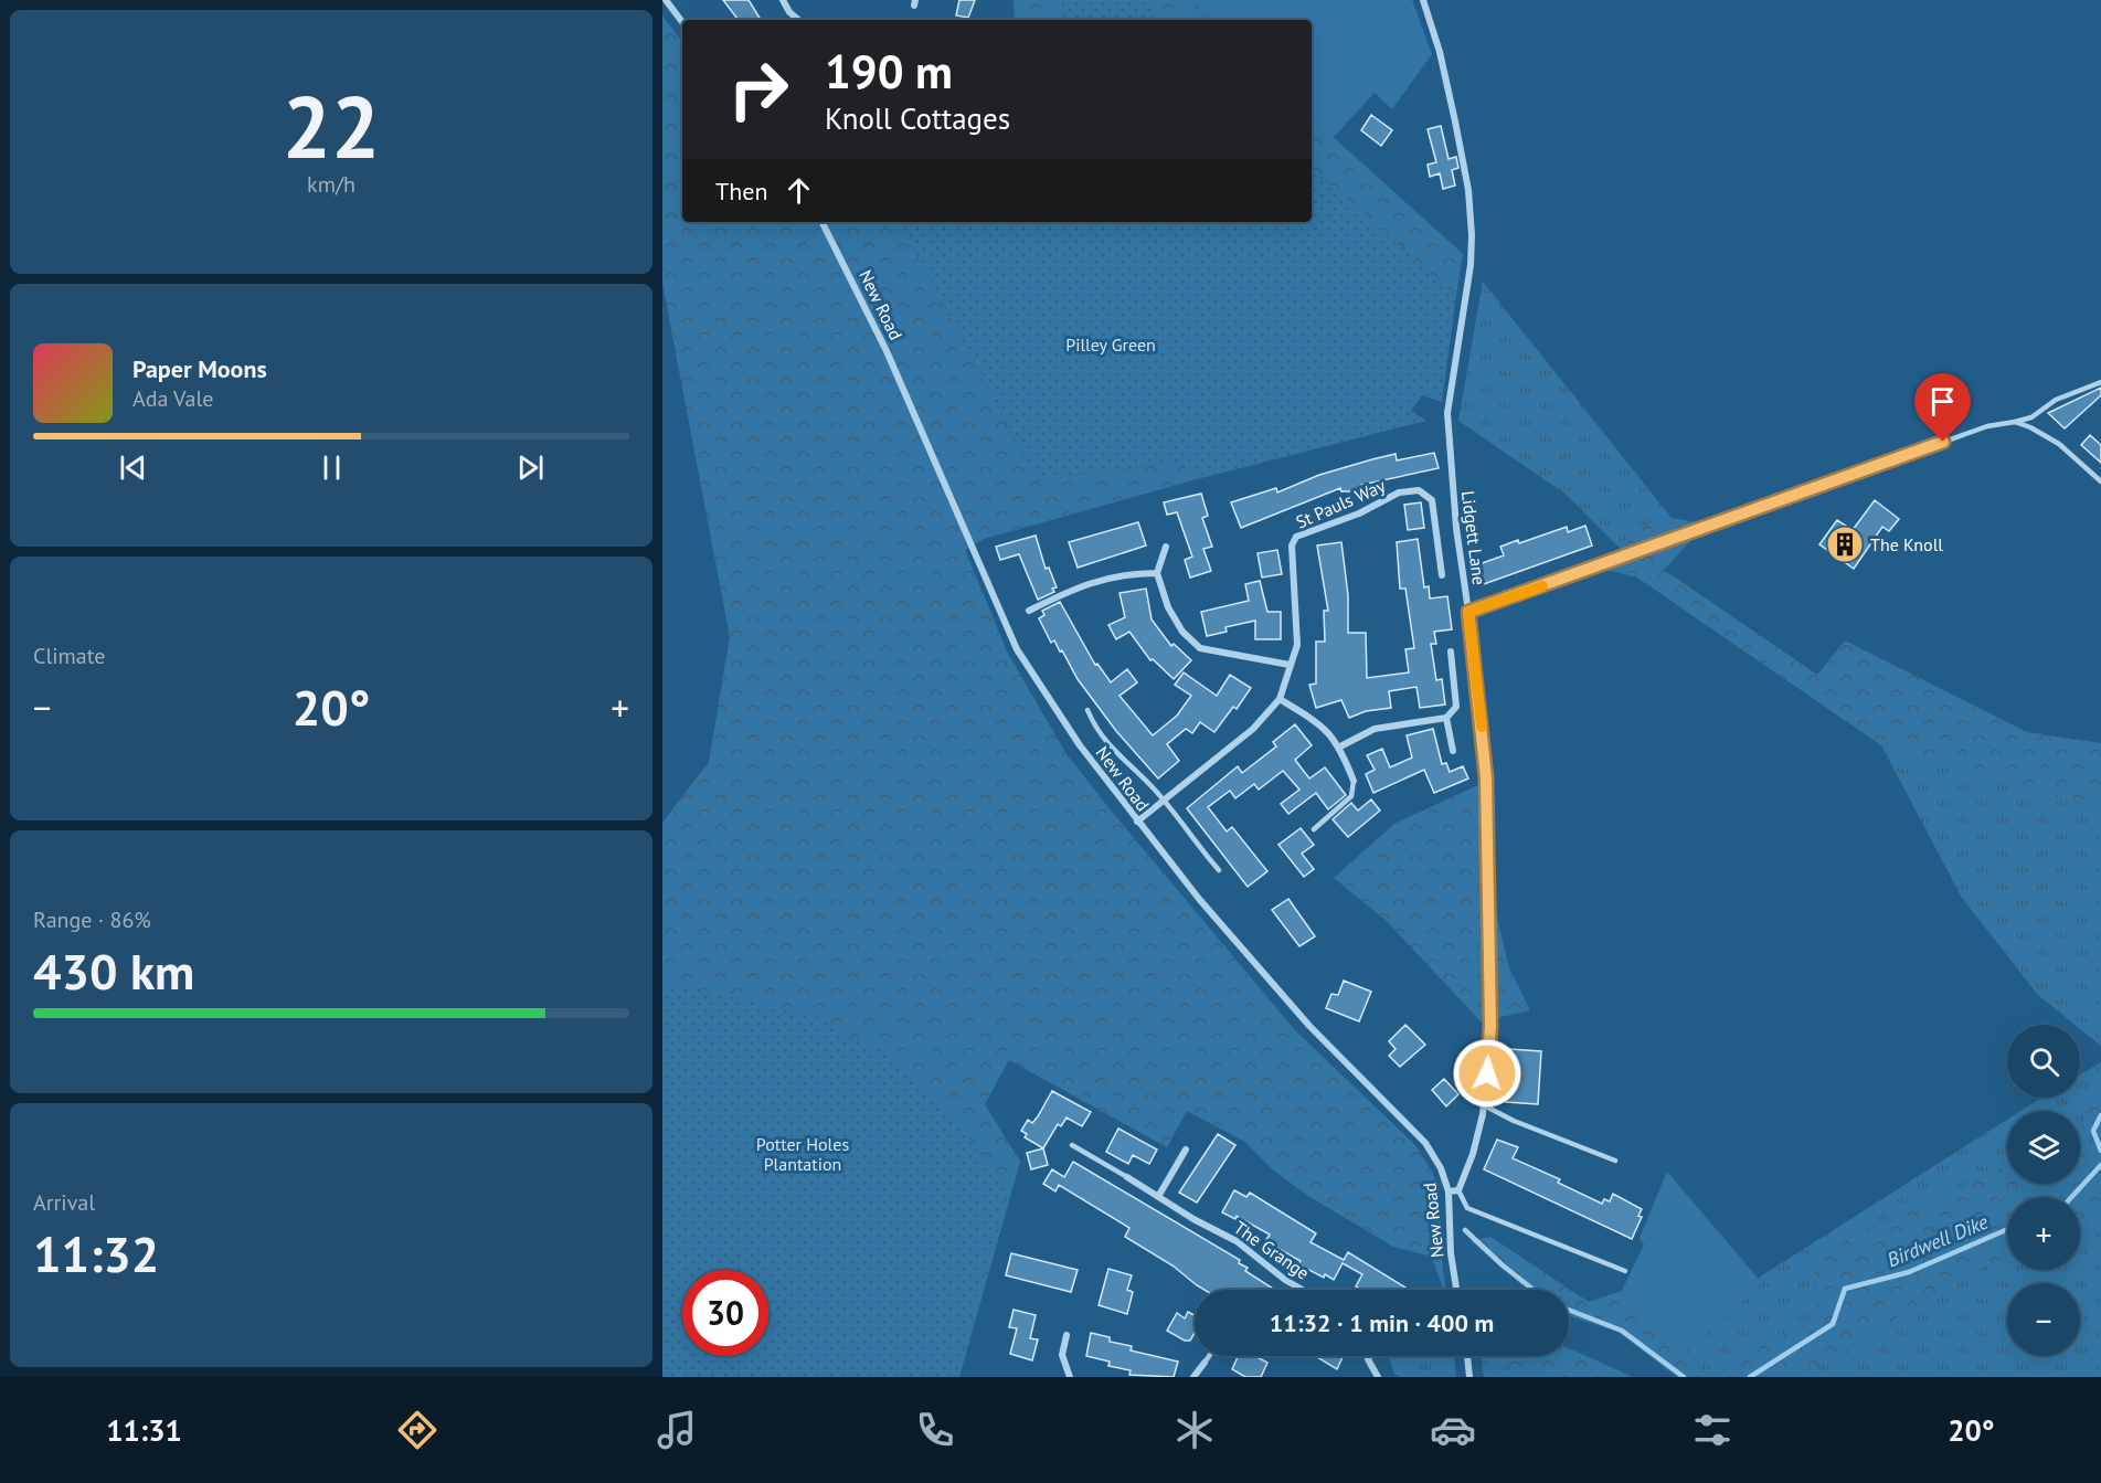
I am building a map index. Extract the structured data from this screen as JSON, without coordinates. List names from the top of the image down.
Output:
{
  "streets": {
    "street": [
      "New Road",
      "St Pauls Way",
      "Lidgett Lane",
      "The Grange"
    ]
  },
  "crossings": [
    ["New Road", "St Pauls Way"]
  ],
  "water": ["Birdwell Dike"],
  "parks": ["Pilley Green", "Potter Holes Plantation"],
  "places": {
    "building": ["The Knoll"]
  },
  "page": {
    "tile": [
      ["22", "km/h"],
      "Climate",
      ["Range · 86%", "430 km"],
      ["Arrival", "11:32"]
    ],
    "turn": ["190 m", "Knoll Cottages"],
    "then": "Then",
    "song": ["Paper Moons", "Ada Vale"],
    "heat": ["−", "20°", "+"],
    "map_buttons": ["+", "−"],
    "limit": "30",
    "trip": "11:32 · 1 min · 400 m",
    "tabs": ["11:31", "20°"]
  }
}
